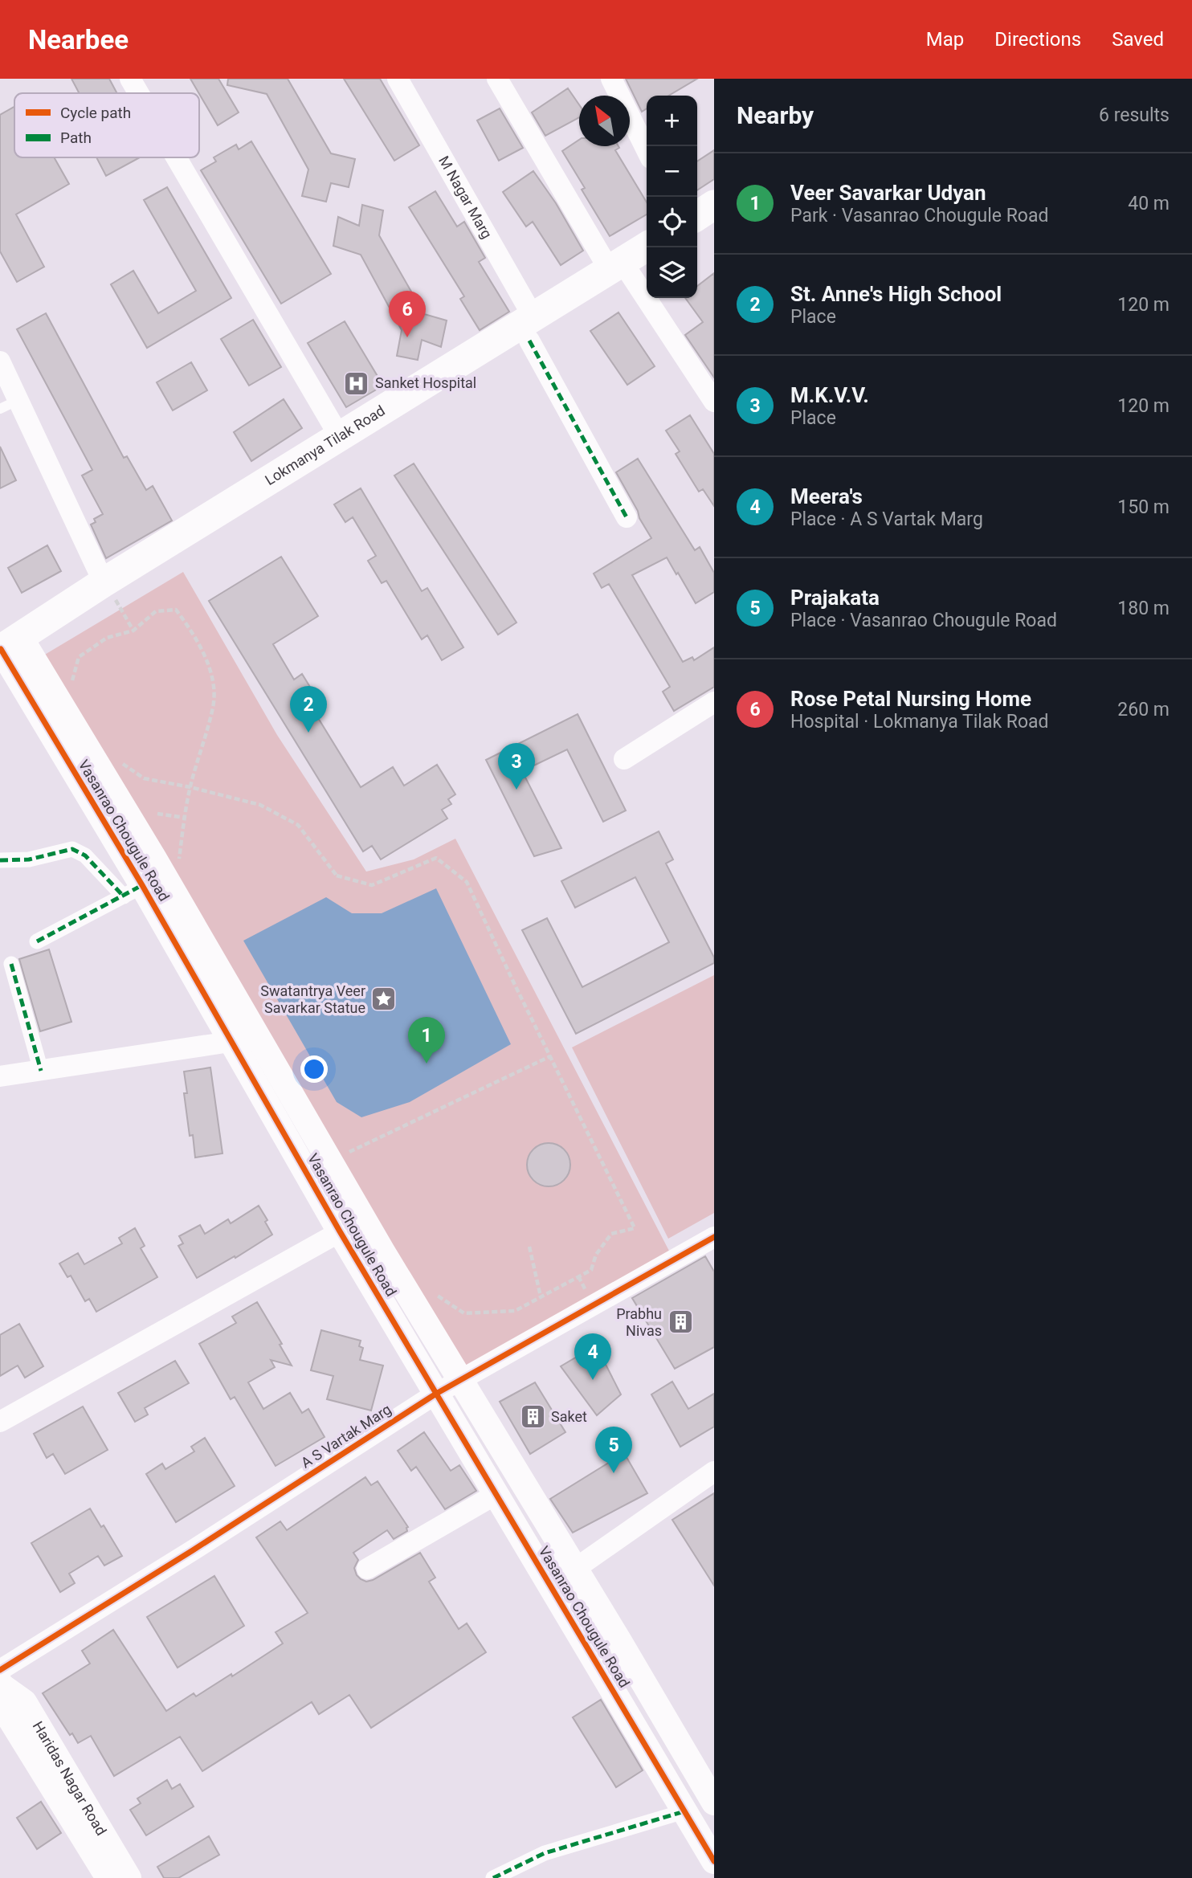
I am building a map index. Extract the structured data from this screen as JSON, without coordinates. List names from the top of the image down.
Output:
{
  "streets": {
    "main road": ["Lokmanya Tilak Road"],
    "street": [
      "M Nagar Marg",
      "Vasanrao Chougule Road",
      "A S Vartak Marg",
      "Haridas Nagar Road"
    ]
  },
  "crossings": [
    ["M Nagar Marg", "Lokmanya Tilak Road"],
    ["Lokmanya Tilak Road", "Vasanrao Chougule Road"],
    ["Vasanrao Chougule Road", "A S Vartak Marg"],
    ["A S Vartak Marg", "Haridas Nagar Road"]
  ],
  "places": {
    "hospital": ["Sanket Hospital"],
    "place": ["Swatantrya Veer Savarkar Statue"],
    "building": ["Prabhu Nivas", "Saket"]
  },
  "legend": ["Cycle path", "Path"],
  "north": "top left",
  "page": {
    "header": "Nearbee",
    "nav": ["Map", "Directions", "Saved"],
    "heading": ["Nearby", "6 results"],
    "map_buttons": ["+", "−"],
    "list": [
      {
        "mark": "1",
        "name": "Veer Savarkar Udyan",
        "note": "Park · Vasanrao Chougule Road",
        "value": "40 m"
      },
      {
        "mark": "2",
        "name": "St. Anne's High School",
        "note": "Place",
        "value": "120 m"
      },
      {
        "mark": "3",
        "name": "M.K.V.V.",
        "note": "Place",
        "value": "120 m"
      },
      {
        "mark": "4",
        "name": "Meera's",
        "note": "Place · A S Vartak Marg",
        "value": "150 m"
      },
      {
        "mark": "5",
        "name": "Prajakata",
        "note": "Place · Vasanrao Chougule Road",
        "value": "180 m"
      },
      {
        "mark": "6",
        "name": "Rose Petal Nursing Home",
        "note": "Hospital · Lokmanya Tilak Road",
        "value": "260 m"
      }
    ],
    "pins": [
      "6",
      "2",
      "3",
      "1",
      "4",
      "5"
    ]
  }
}
